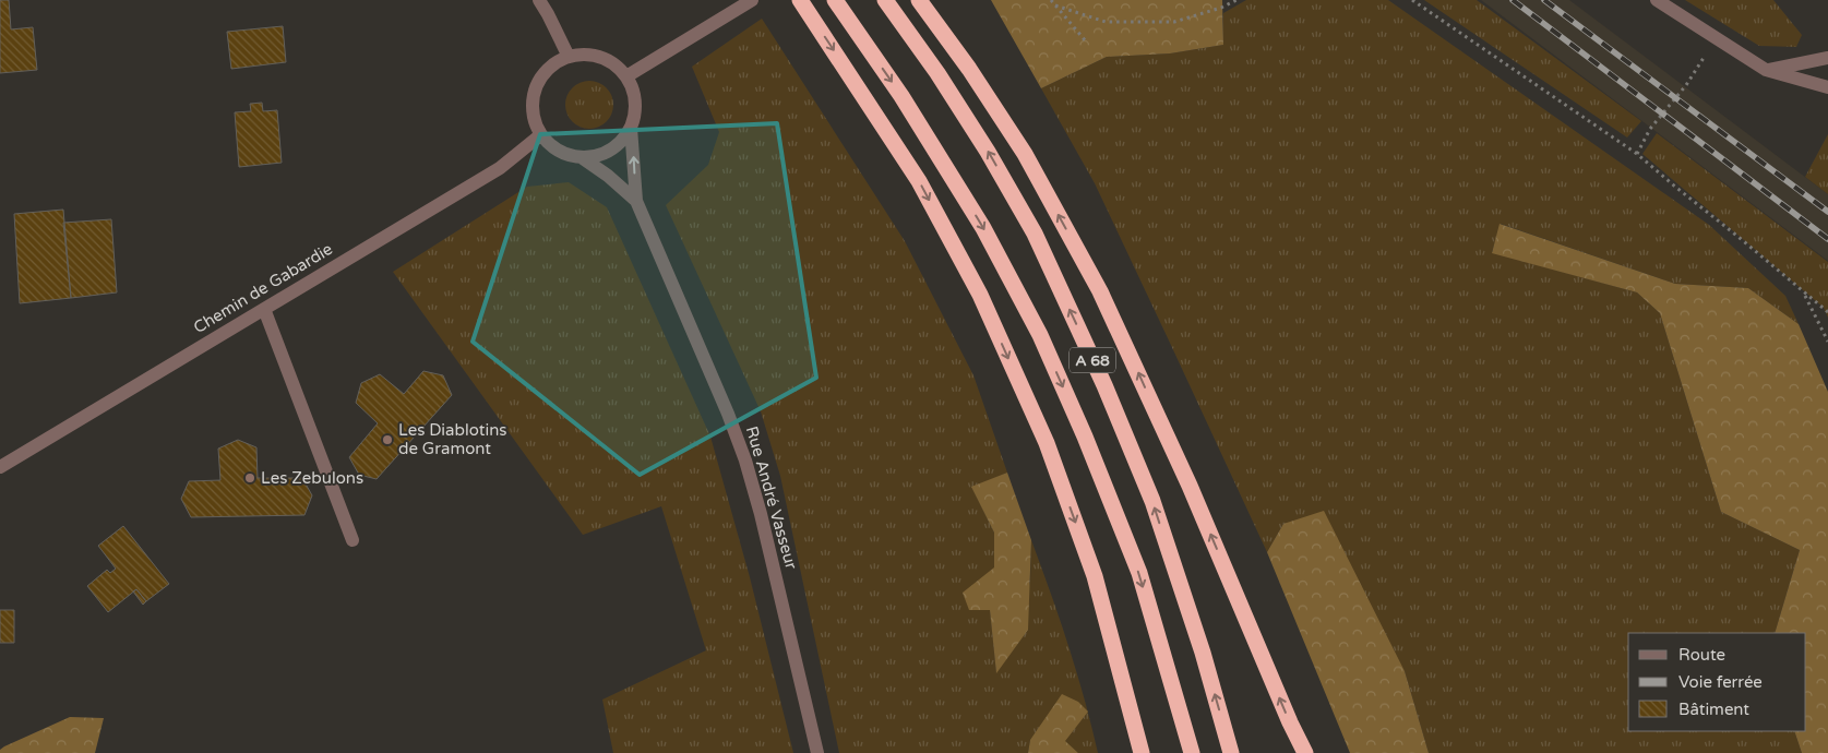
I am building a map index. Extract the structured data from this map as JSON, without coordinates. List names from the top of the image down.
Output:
{
  "streets": {
    "highway": ["A 68"],
    "street": ["Chemin de Gabardie", "Rue André Vasseur"]
  },
  "crossings": [
    ["Chemin de Gabardie", "Rue André Vasseur"]
  ],
  "places": ["Les Diablotins de Gramont", "Les Zebulons"],
  "legend": ["Route", "Voie ferrée", "Bâtiment"]
}
